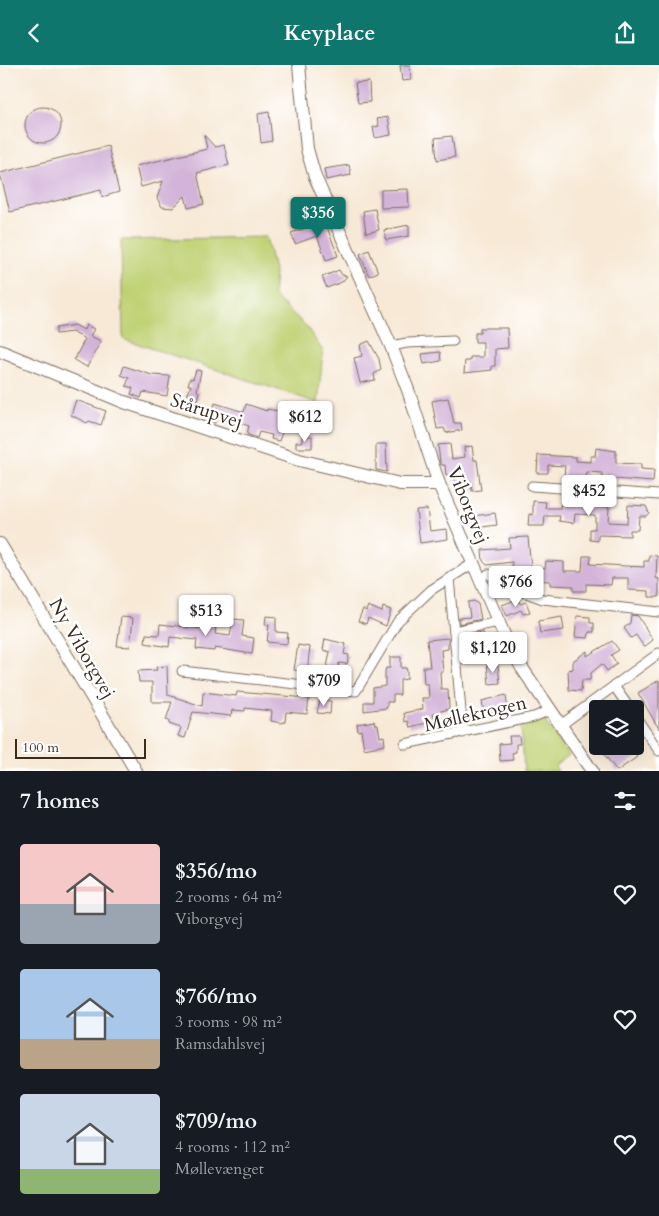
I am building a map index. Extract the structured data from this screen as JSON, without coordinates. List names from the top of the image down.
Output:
{
  "streets": {
    "street": [
      "Stårupvej",
      "Viborgvej",
      "Ny Viborgvej",
      "Møllekrogen"
    ]
  },
  "crossings": [
    ["Stårupvej", "Viborgvej"],
    ["Viborgvej", "Møllekrogen"]
  ],
  "scale_bar": "100 m",
  "page": {
    "header": "Keyplace",
    "price": [
      "$356",
      "$612",
      "$452",
      "$766",
      "$513",
      "$1,120",
      "$709"
    ],
    "scale": "100 m",
    "heading": "7 homes",
    "list": [
      {
        "name": "$356/mo",
        "note": "2 rooms · 64 m² · Viborgvej"
      },
      {
        "name": "$766/mo",
        "note": "3 rooms · 98 m² · Ramsdahlsvej"
      },
      {
        "name": "$709/mo",
        "note": "4 rooms · 112 m² · Møllevænget"
      }
    ]
  }
}
